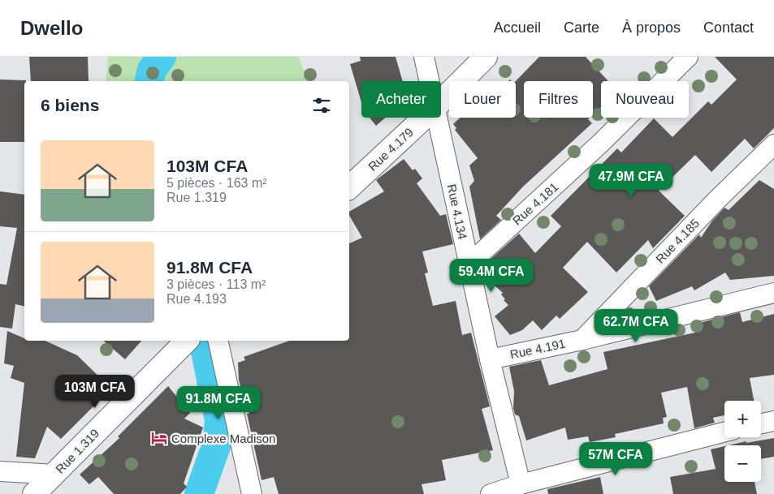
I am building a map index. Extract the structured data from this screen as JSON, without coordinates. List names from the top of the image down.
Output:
{
  "streets": {
    "street": [
      "Rue 4.179",
      "Rue 4.181",
      "Rue 4.134",
      "Rue 4.185",
      "Rue 4.191",
      "Rue 1.319"
    ]
  },
  "crossings": [
    ["Rue 4.181", "Rue 4.134"],
    ["Rue 4.134", "Rue 4.191"],
    ["Rue 4.185", "Rue 4.191"]
  ],
  "places": {
    "hotel": ["Complexe Madison"]
  },
  "page": {
    "header": "Dwello",
    "nav": [
      "Accueil",
      "Carte",
      "À propos",
      "Contact"
    ],
    "chip": [
      "Acheter",
      "Louer",
      "Filtres",
      "Nouveau"
    ],
    "heading": "6 biens",
    "list": [
      {
        "name": "103M CFA",
        "note": "5 pièces · 163 m² · Rue 1.319"
      },
      {
        "name": "91.8M CFA",
        "note": "3 pièces · 113 m² · Rue 4.193"
      }
    ],
    "price": [
      "47.9M CFA",
      "59.4M CFA",
      "62.7M CFA",
      "103M CFA",
      "91.8M CFA",
      "57M CFA"
    ],
    "map_buttons": ["+", "−"]
  }
}
